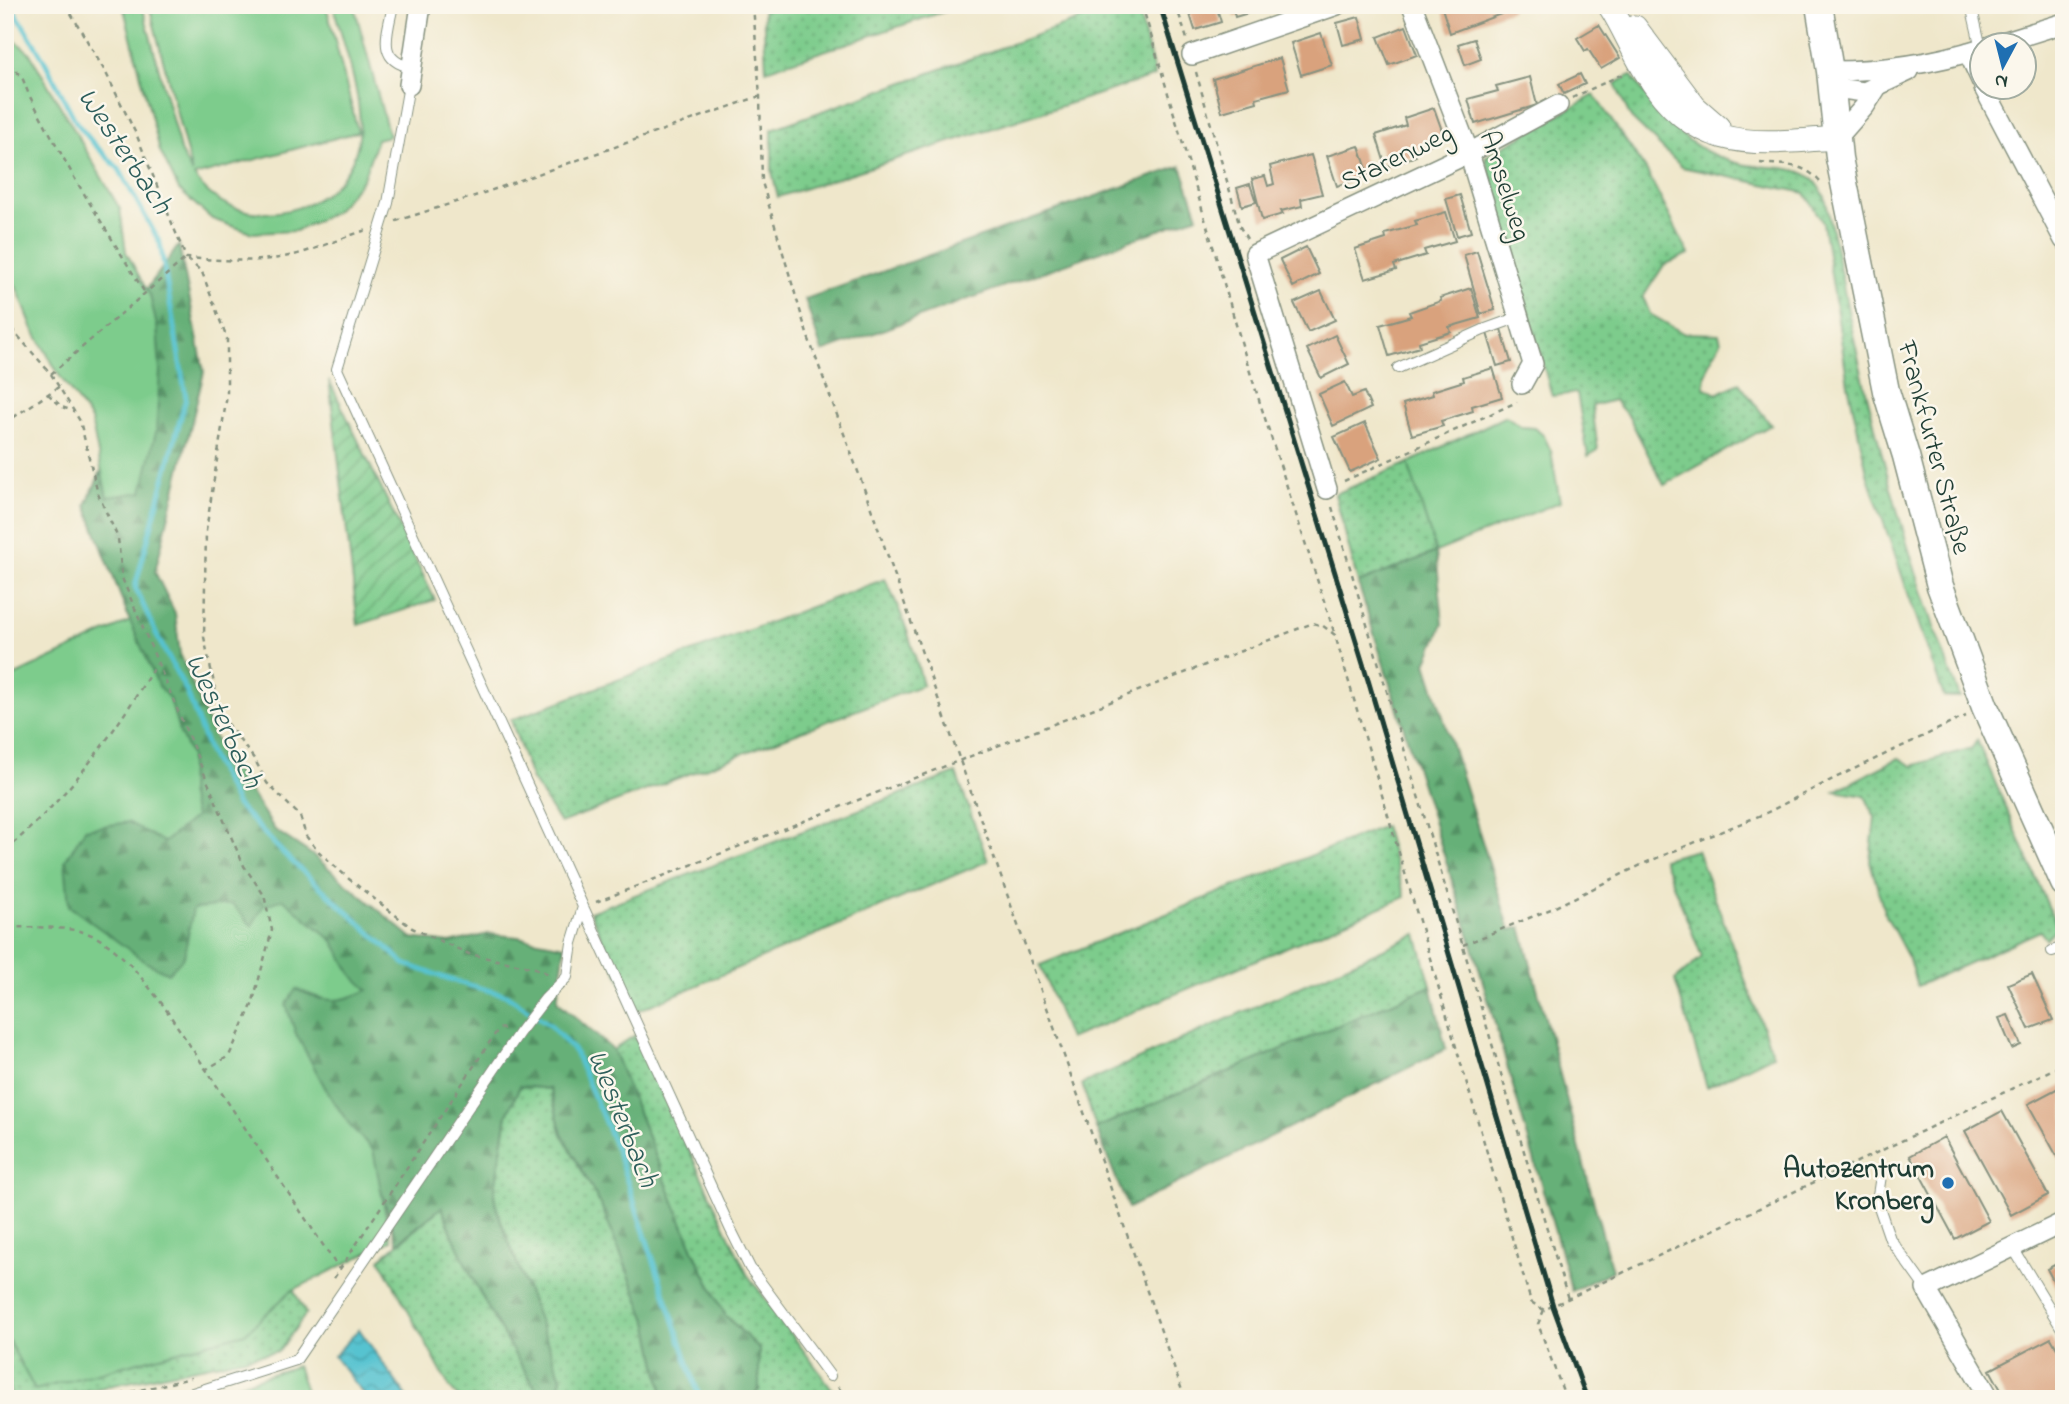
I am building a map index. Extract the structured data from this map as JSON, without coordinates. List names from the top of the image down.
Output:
{
  "streets": {
    "main road": ["Frankfurter Straße"],
    "street": ["Starenweg", "Amselweg"]
  },
  "crossings": [
    ["Starenweg", "Amselweg"]
  ],
  "water": ["Westerbach"],
  "places": ["Autozentrum Kronberg"],
  "north": "bottom"
}
